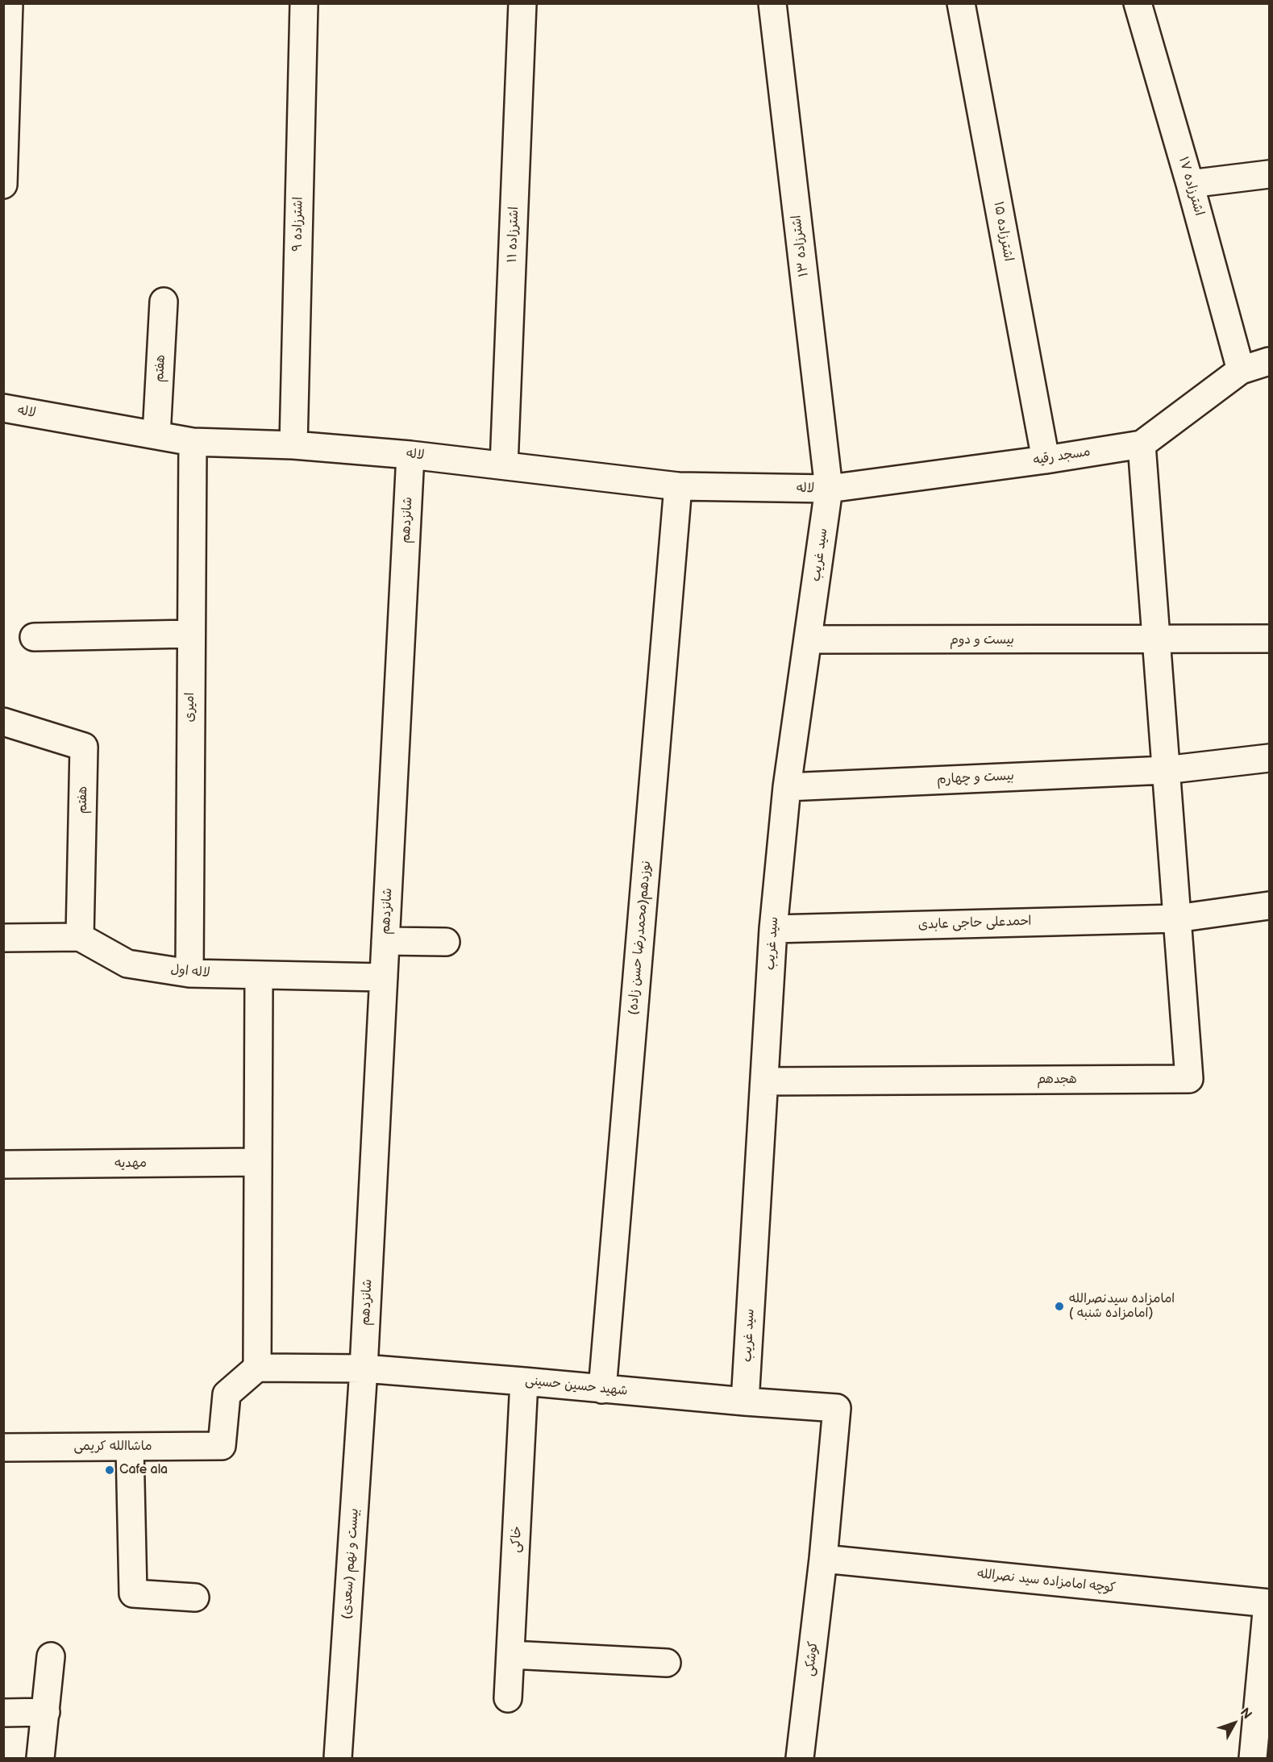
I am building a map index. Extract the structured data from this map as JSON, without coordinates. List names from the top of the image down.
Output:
{
  "streets": {
    "street": [
      "اشترزاده ۱۷",
      "اشترزاده ۹",
      "اشترزاده ۱۵",
      "اشترزاده ۱۱",
      "اشترزاده ۱۳",
      "هفتم",
      "لاله",
      "مسجد رقیه",
      "شانزدهم",
      "سید غریب",
      "بیست و دوم",
      "امیری",
      "بیست و چهارم",
      "احمدعلی حاجی عابدی",
      "نوزدهم(محمدرضا حسن زاده)",
      "لاله اول",
      "هجدهم",
      "مهدیه",
      "شهید حسین حسینی",
      "ماشاالله کریمی",
      "خاکی",
      "بیست و نهم (سعدی)",
      "کوچه امامزاده سید نصرالله",
      "کوشکی"
    ]
  },
  "crossings": [
    ["اشترزاده ۱۷", "مسجد رقیه"],
    ["اشترزاده ۹", "لاله"],
    ["اشترزاده ۱۵", "مسجد رقیه"],
    ["اشترزاده ۱۱", "لاله"],
    ["اشترزاده ۱۳", "لاله"],
    ["اشترزاده ۱۳", "مسجد رقیه"],
    ["اشترزاده ۱۳", "سید غریب"],
    ["هفتم", "لاله"],
    ["هفتم", "لاله اول"],
    ["لاله", "مسجد رقیه"],
    ["لاله", "شانزدهم"],
    ["لاله", "سید غریب"],
    ["لاله", "امیری"],
    ["لاله", "نوزدهم(محمدرضا حسن زاده)"],
    ["مسجد رقیه", "سید غریب"],
    ["شانزدهم", "لاله اول"],
    ["شانزدهم", "شهید حسین حسینی"],
    ["شانزدهم", "بیست و نهم (سعدی)"],
    ["سید غریب", "بیست و دوم"],
    ["سید غریب", "بیست و چهارم"],
    ["سید غریب", "احمدعلی حاجی عابدی"],
    ["سید غریب", "هجدهم"],
    ["سید غریب", "شهید حسین حسینی"],
    ["امیری", "لاله اول"],
    ["احمدعلی حاجی عابدی", "هجدهم"],
    ["نوزدهم(محمدرضا حسن زاده)", "شهید حسین حسینی"],
    ["شهید حسین حسینی", "ماشاالله کریمی"],
    ["شهید حسین حسینی", "خاکی"],
    ["شهید حسین حسینی", "بیست و نهم (سعدی)"],
    ["شهید حسین حسینی", "کوچه امامزاده سید نصرالله"],
    ["شهید حسین حسینی", "کوشکی"],
    ["کوچه امامزاده سید نصرالله", "کوشکی"]
  ],
  "places": ["امامزاده سیدنصرالله ( امامزاده شنبه)", "Cafe ala"],
  "north": "top right"
}
